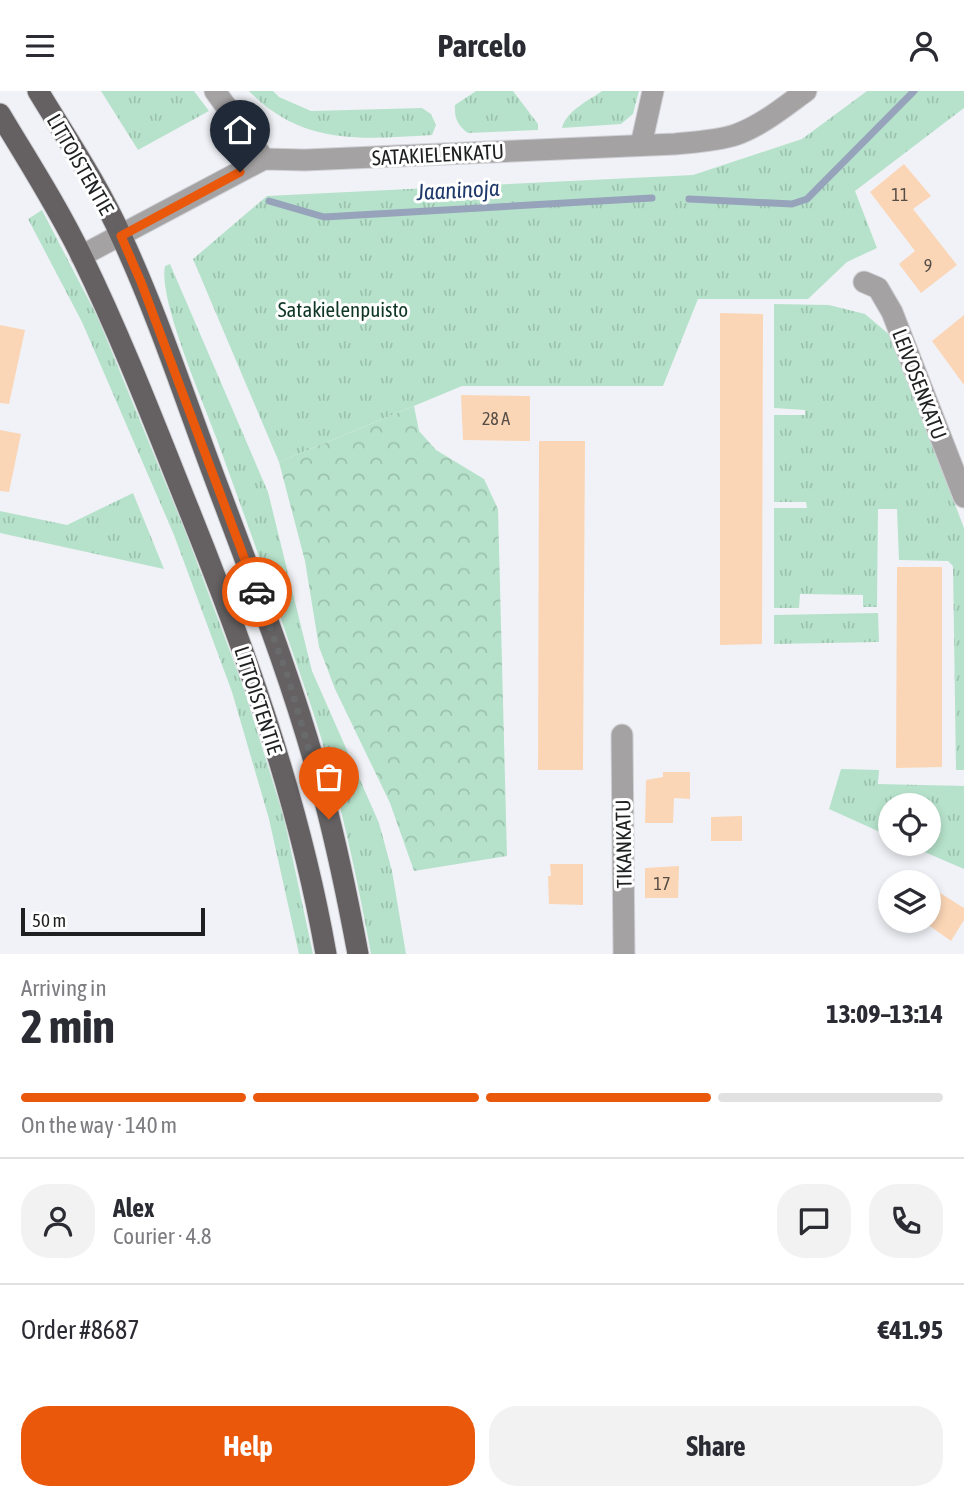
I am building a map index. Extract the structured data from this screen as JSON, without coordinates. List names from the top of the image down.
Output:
{
  "streets": {
    "main road": ["LITTOISTENTIE"],
    "street": ["SATAKIELENKATU", "LEIVOSENKATU", "TIKANKATU"]
  },
  "crossings": [
    ["SATAKIELENKATU", "LITTOISTENTIE"]
  ],
  "water": ["Jaaninoja"],
  "parks": ["Satakielenpuisto"],
  "house_numbers": [
    "11",
    "9",
    "28 A",
    "17"
  ],
  "scale_bar": "50 m",
  "page": {
    "header": "Parcelo",
    "scale": "50 m",
    "heading": ["2 min", "Arriving in", "13:09–13:14"],
    "panel": [
      "Alex",
      "Courier · 4.8",
      "Order #8687",
      "€41.95"
    ],
    "bar": "On the way · 140 m",
    "buttons": ["Help", "Share"]
  }
}
